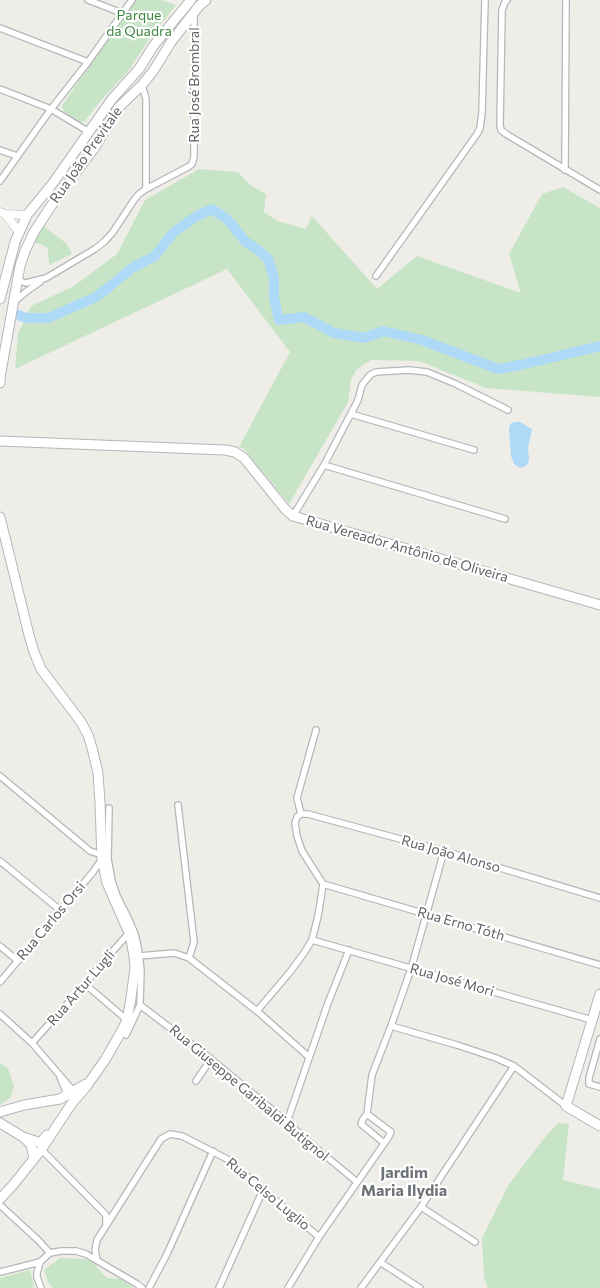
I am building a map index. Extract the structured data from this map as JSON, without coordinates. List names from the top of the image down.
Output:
{
  "streets": {
    "main road": ["Rua João Previtale", "Rua Vereador Antônio de Oliveira"],
    "street": [
      "Rua José Brombral",
      "Rua João Alonso",
      "Rua Carlos Orsi",
      "Rua Erno Tóth",
      "Rua José Mori",
      "Rua Artur Lugli",
      "Rua Giuseppe Garibaldi Butignol",
      "Rua Celso Luglio"
    ]
  },
  "crossings": [
    ["Rua José Brombral", "Rua João Previtale"]
  ],
  "districts": ["Jardim Maria Ilydia"],
  "parks": ["Parque da Quadra"]
}
